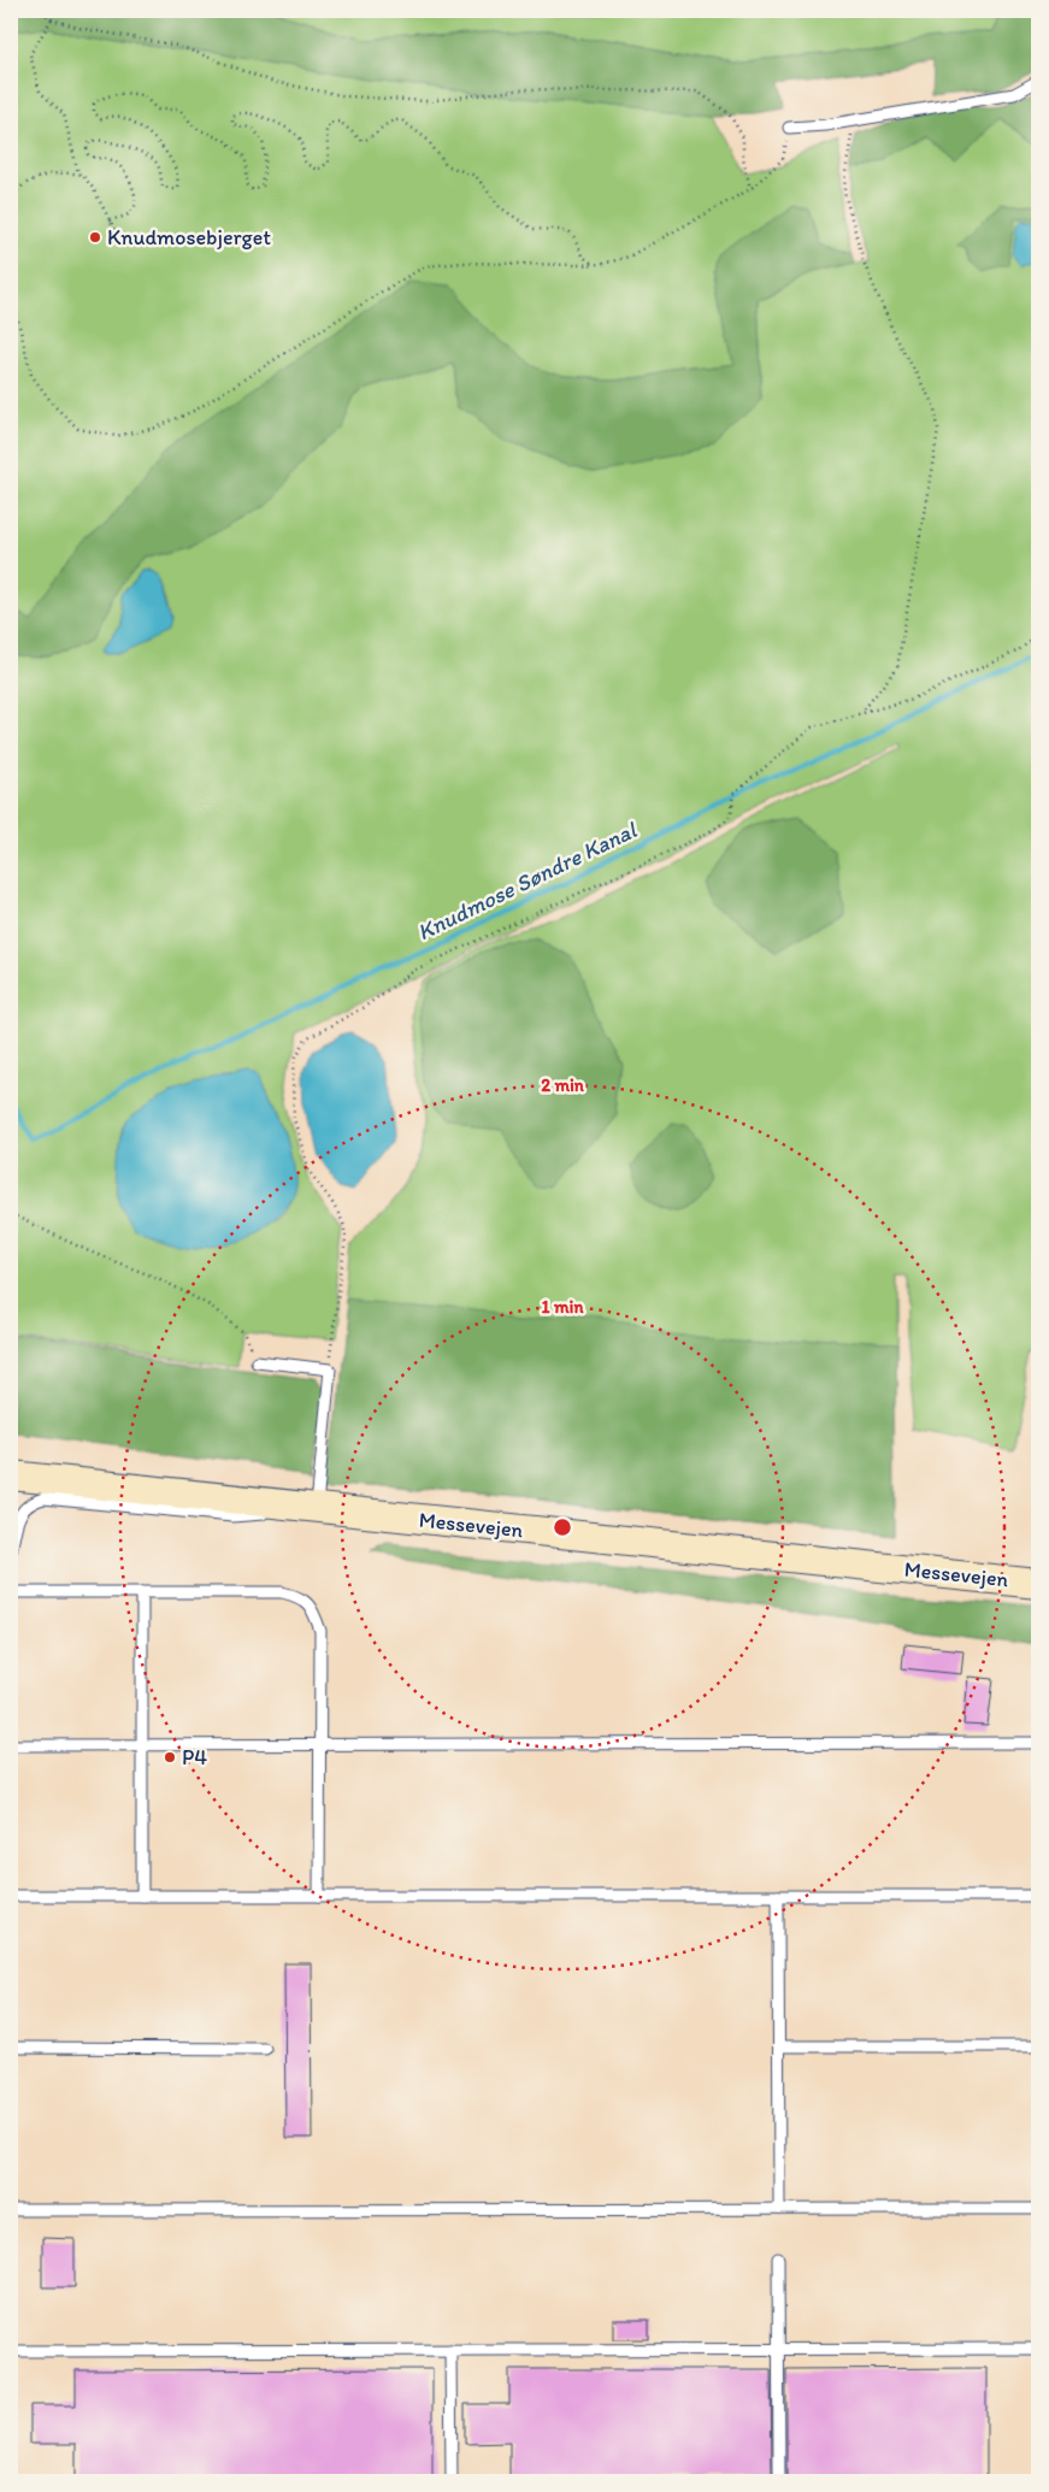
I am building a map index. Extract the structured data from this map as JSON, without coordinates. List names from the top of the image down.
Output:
{
  "streets": {
    "main road": ["Messevejen"]
  },
  "water": ["Knudmose Søndre Kanal"],
  "places": ["Knudmosebjerget", "P4"],
  "rings": ["2 min", "1 min"]
}
